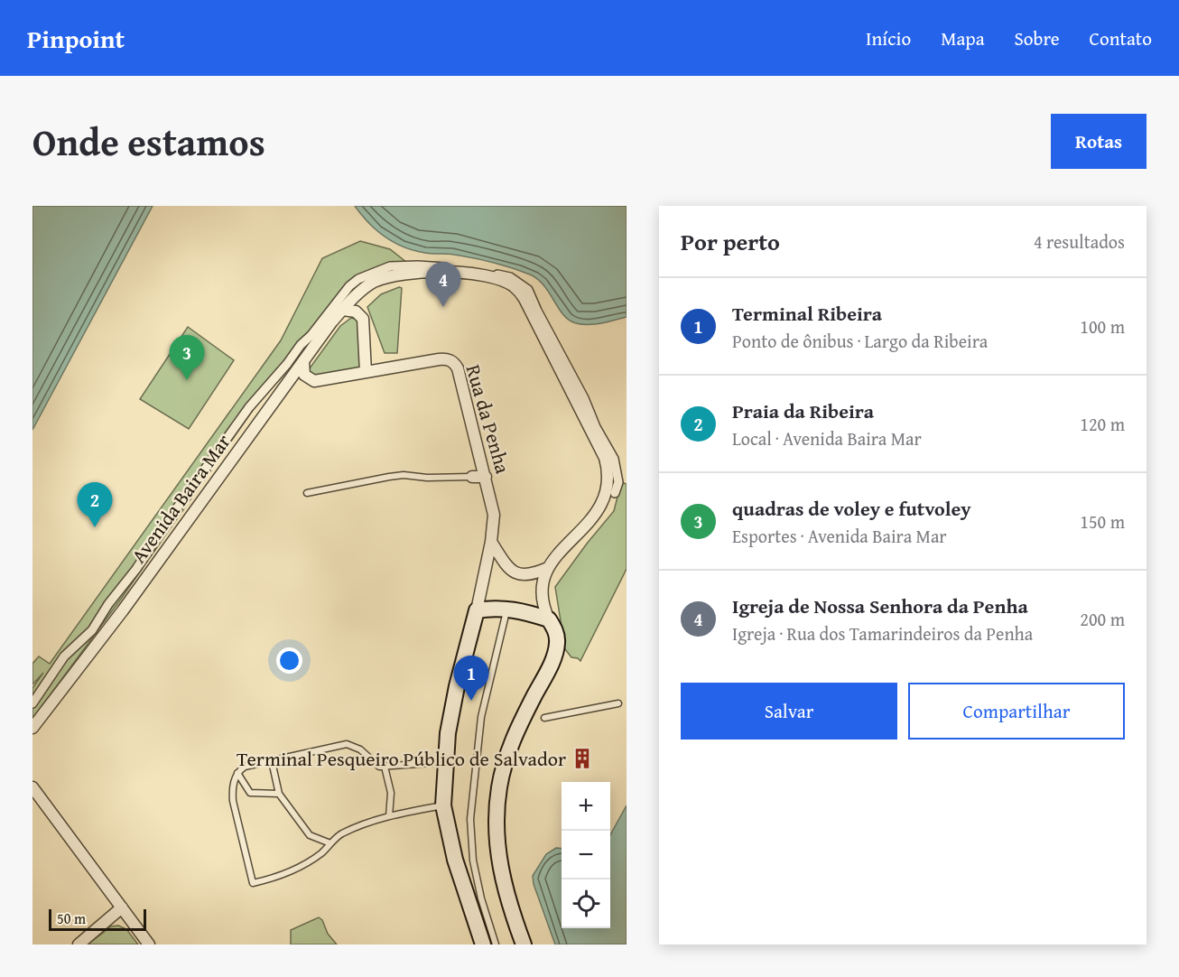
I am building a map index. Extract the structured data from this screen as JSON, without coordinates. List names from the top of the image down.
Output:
{
  "streets": {
    "street": ["Rua da Penha", "Avenida Baira Mar"]
  },
  "places": {
    "building": ["Terminal Pesqueiro Público de Salvador"]
  },
  "scale_bar": "50 m",
  "page": {
    "header": "Pinpoint",
    "nav": [
      "Início",
      "Mapa",
      "Sobre",
      "Contato"
    ],
    "title": "Onde estamos",
    "buttons": [
      "Rotas",
      ["Salvar", "Compartilhar"]
    ],
    "heading": ["Por perto", "4 resultados"],
    "pins": [
      "4",
      "3",
      "2",
      "1"
    ],
    "list": [
      {
        "mark": "1",
        "name": "Terminal Ribeira",
        "note": "Ponto de ônibus · Largo da Ribeira",
        "value": "100 m"
      },
      {
        "mark": "2",
        "name": "Praia da Ribeira",
        "note": "Local · Avenida Baira Mar",
        "value": "120 m"
      },
      {
        "mark": "3",
        "name": "quadras de voley e futvoley",
        "note": "Esportes · Avenida Baira Mar",
        "value": "150 m"
      },
      {
        "mark": "4",
        "name": "Igreja de Nossa Senhora da Penha",
        "note": "Igreja · Rua dos Tamarindeiros da Penha",
        "value": "200 m"
      }
    ],
    "map_buttons": ["+", "−"],
    "scale": "50 m"
  }
}
